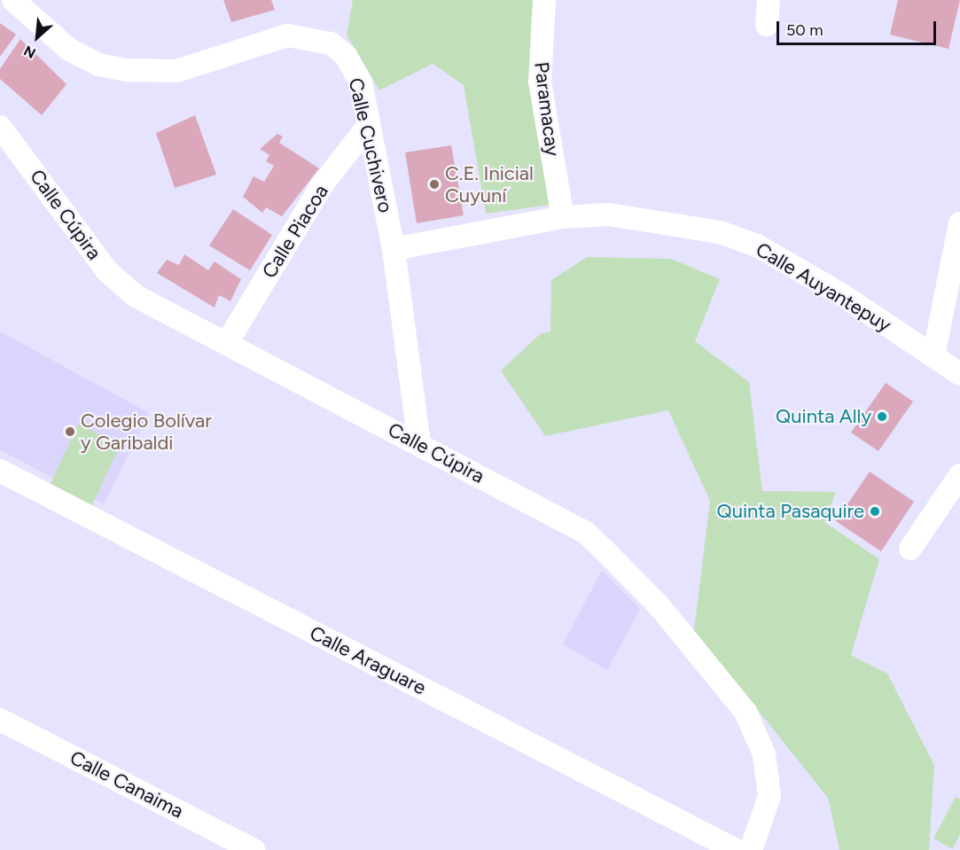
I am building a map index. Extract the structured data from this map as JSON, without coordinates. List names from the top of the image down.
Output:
{
  "streets": {
    "street": [
      "Paramacay",
      "Calle Cuchivero",
      "Calle Cúpira",
      "Calle Piacoa",
      "Calle Auyantepuy",
      "Calle Araguare",
      "Calle Canaima"
    ]
  },
  "crossings": [
    ["Paramacay", "Calle Auyantepuy"],
    ["Calle Cuchivero", "Calle Cúpira"],
    ["Calle Cuchivero", "Calle Piacoa"],
    ["Calle Cuchivero", "Calle Auyantepuy"],
    ["Calle Cúpira", "Calle Piacoa"]
  ],
  "places": [
    "C.E. Inicial Cuyuní",
    "Quinta Ally",
    "Colegio Bolívar y Garibaldi",
    "Quinta Pasaquire"
  ],
  "scale_bar": "50 m",
  "north": "bottom left"
}
